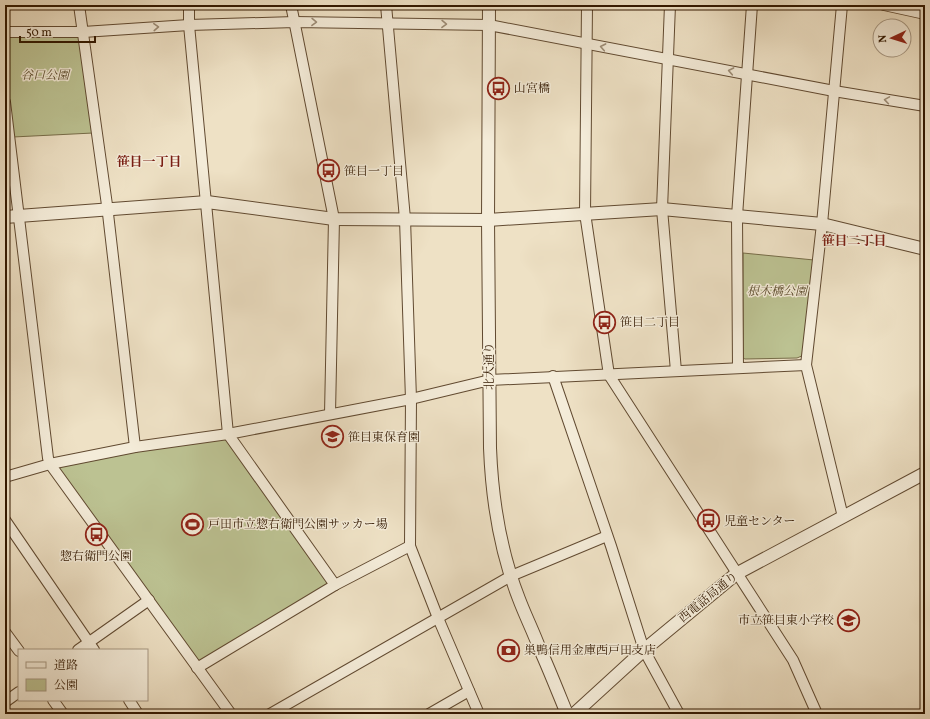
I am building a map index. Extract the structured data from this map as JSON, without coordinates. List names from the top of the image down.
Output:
{
  "streets": {
    "street": ["北大通り", "西電話局通り"]
  },
  "districts": ["笹目一丁目", "笹目二丁目"],
  "parks": ["谷口公園", "根木橋公園"],
  "places": {
    "bus stop": [
      "山宮橋",
      "笹目一丁目",
      "笹目二丁目",
      "児童センター",
      "惣右衛門公園"
    ],
    "school or university": ["笹目東保育園", "市立笹目東小学校"],
    "sports": ["戸田市立惣右衛門公園サッカー場"],
    "bank": ["巣鴨信用金庫西戸田支店"]
  },
  "legend": ["道路", "公園"],
  "scale_bar": "50 m",
  "north": "left"
}
